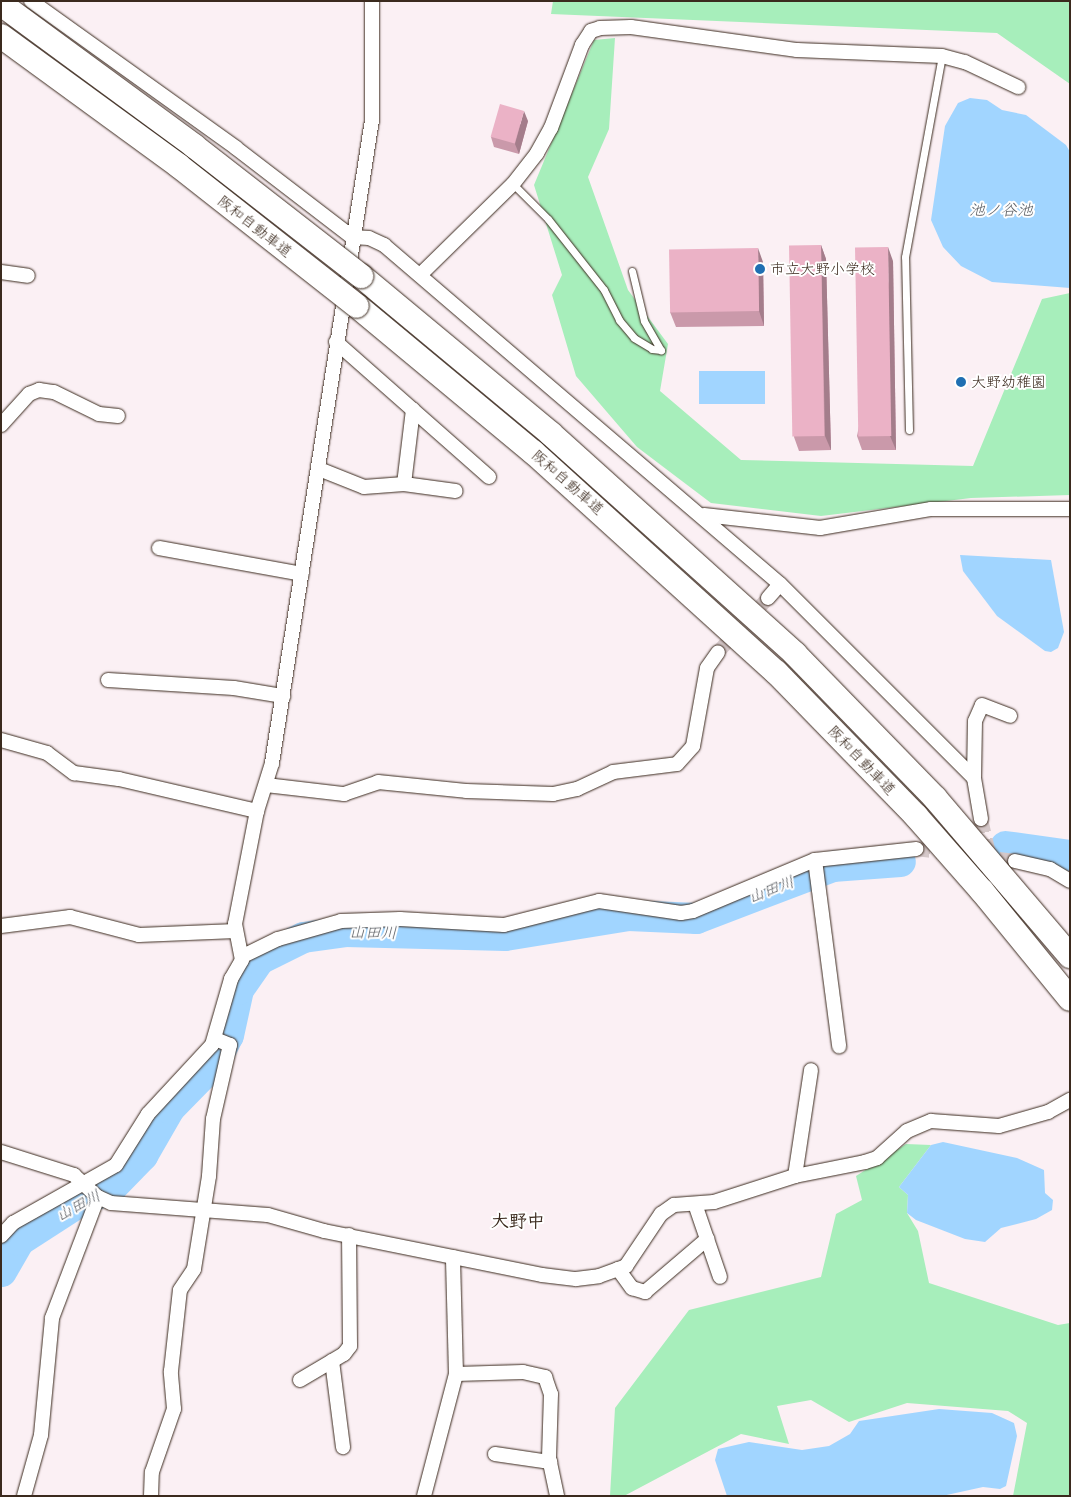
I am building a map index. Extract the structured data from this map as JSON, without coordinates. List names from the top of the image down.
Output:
{
  "streets": {
    "highway": ["阪和自動車道"]
  },
  "districts": ["大野中"],
  "water": ["池ノ谷池", "山田川"],
  "places": ["市立大野小学校", "大野幼稚園"]
}
